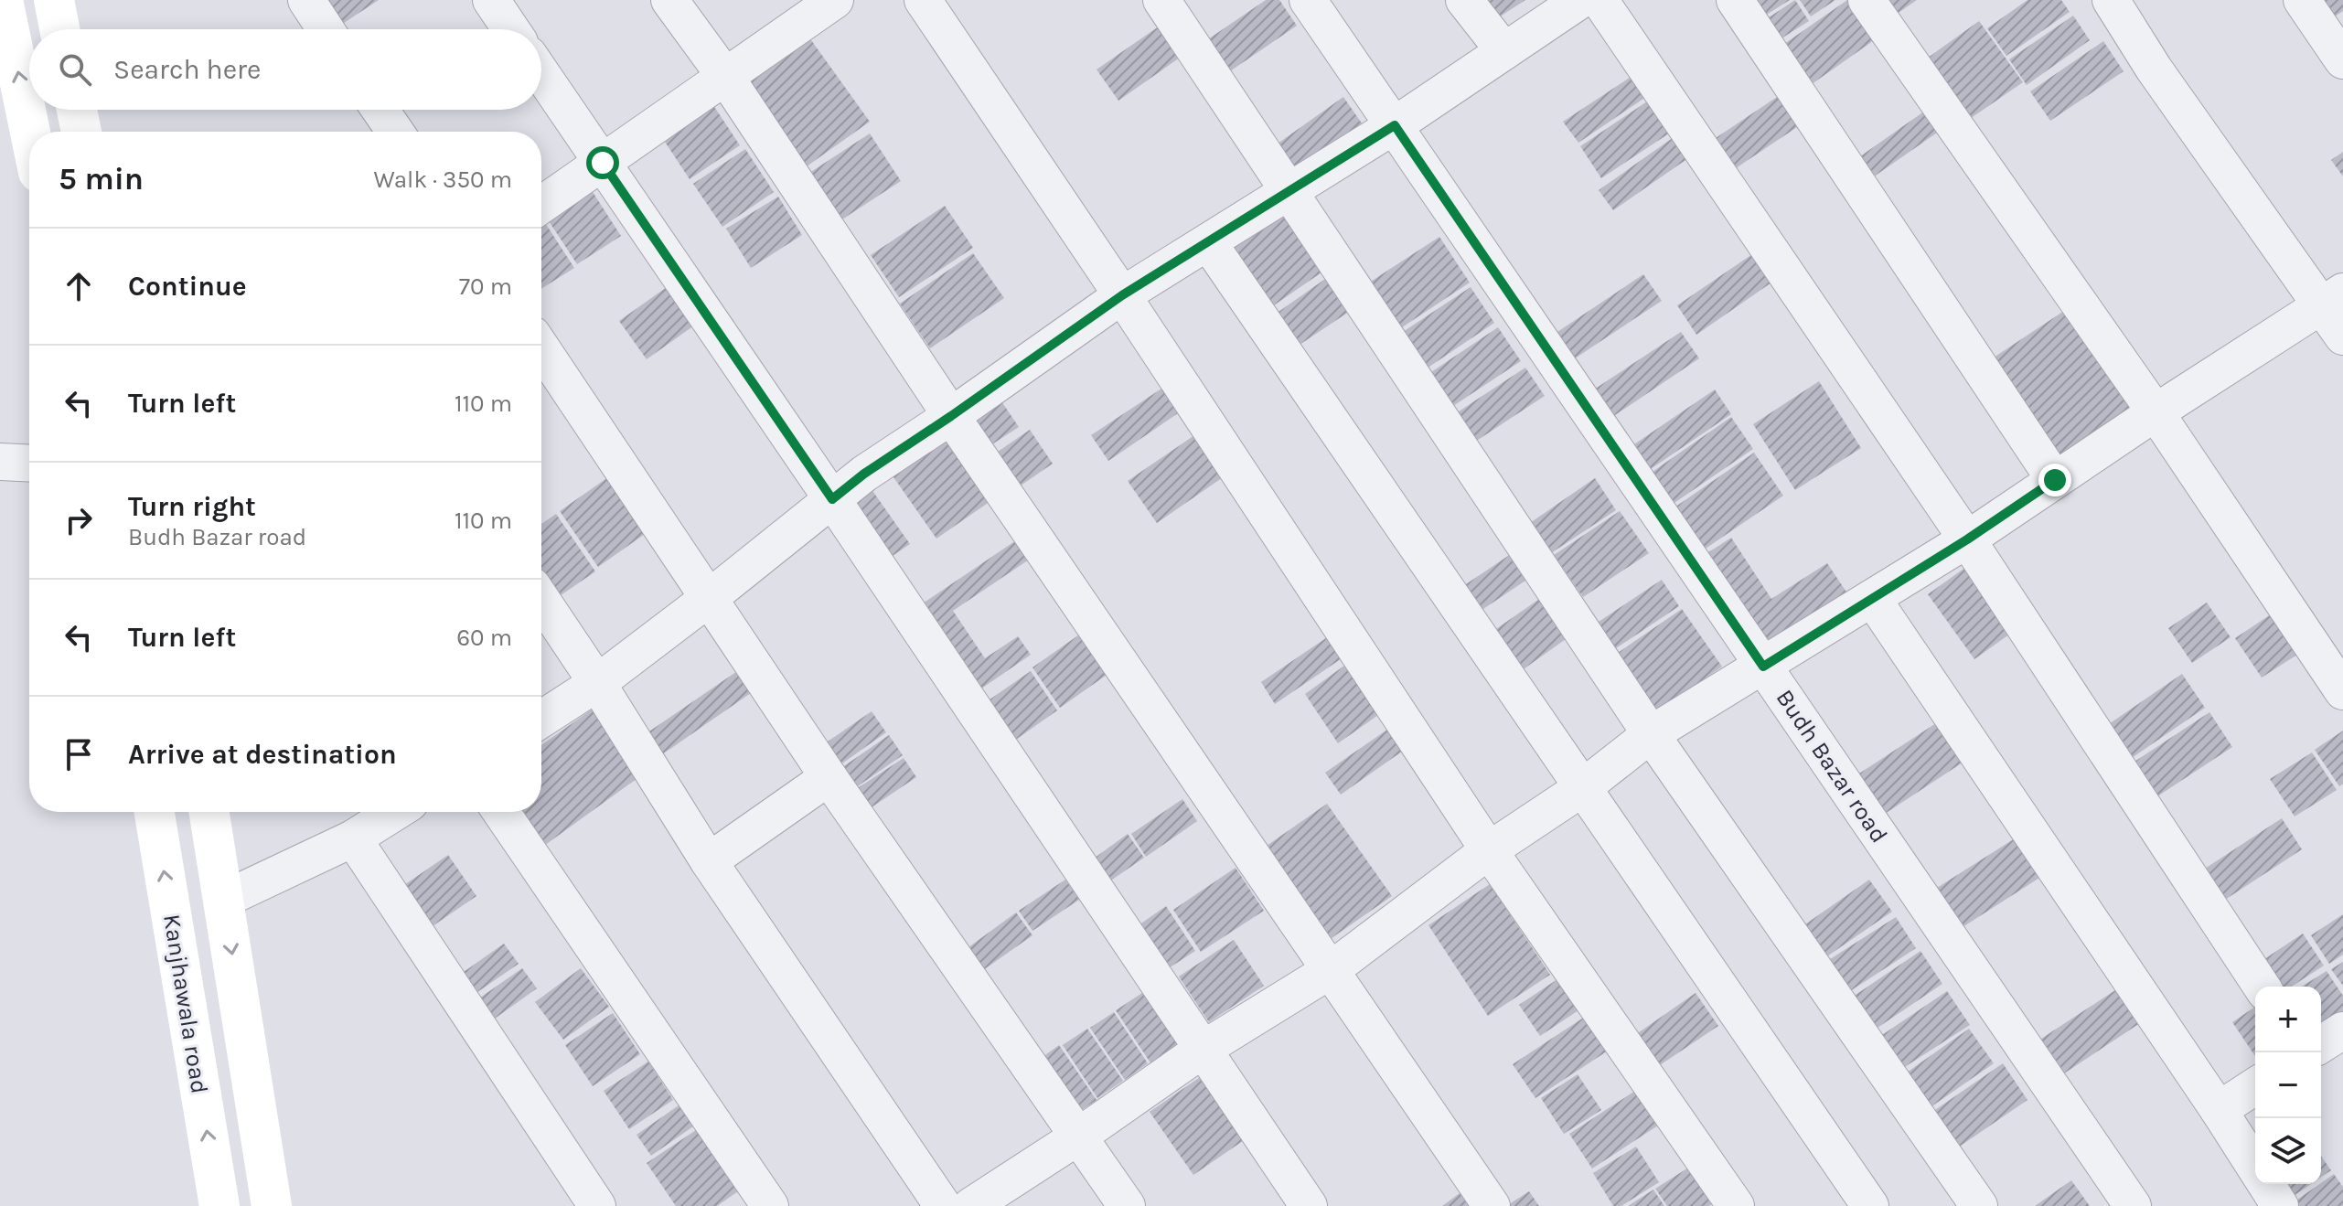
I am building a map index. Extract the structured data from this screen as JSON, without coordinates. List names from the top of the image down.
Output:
{
  "streets": {
    "main road": ["Kanjhawala road"],
    "street": ["Budh Bazar road"]
  },
  "page": {
    "search": "Search here",
    "heading": ["5 min", "Walk · 350 m"],
    "list": [
      ["Continue", "70 m"],
      ["Turn left", "110 m"],
      ["Turn right", "Budh Bazar road", "110 m"],
      ["Turn left", "60 m"],
      "Arrive at destination"
    ],
    "map_buttons": ["+", "−"]
  }
}
